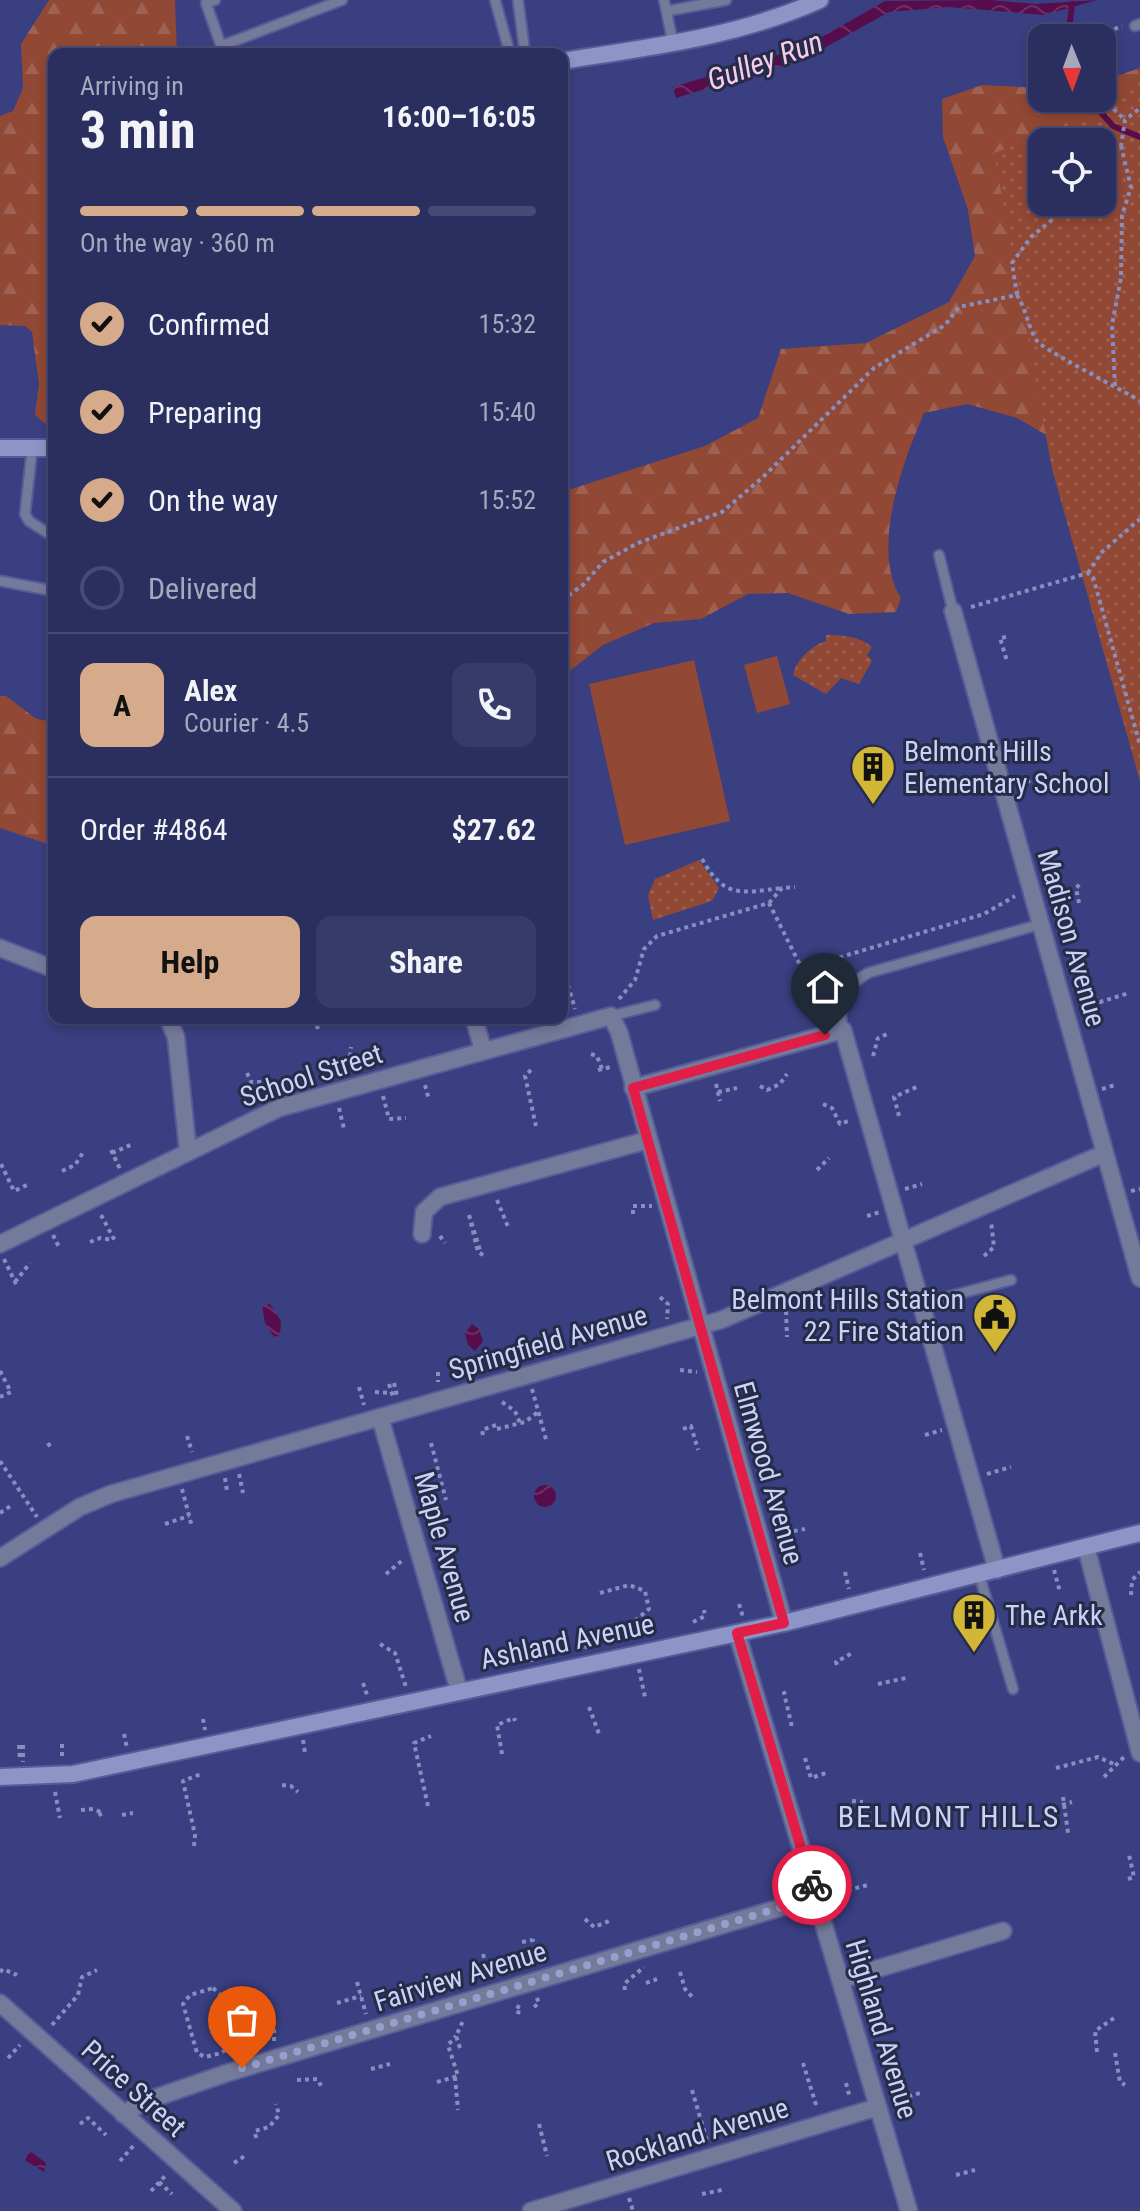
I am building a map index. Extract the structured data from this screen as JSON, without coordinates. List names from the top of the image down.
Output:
{
  "streets": {
    "street": [
      "Madison Avenue",
      "School Street",
      "Springfield Avenue",
      "Elmwood Avenue",
      "Maple Avenue",
      "Ashland Avenue",
      "Fairview Avenue",
      "Highland Avenue",
      "Price Street",
      "Rockland Avenue"
    ]
  },
  "crossings": [
    ["Madison Avenue", "Springfield Avenue"],
    ["School Street", "Elmwood Avenue"],
    ["Springfield Avenue", "Elmwood Avenue"],
    ["Springfield Avenue", "Maple Avenue"],
    ["Elmwood Avenue", "Ashland Avenue"],
    ["Maple Avenue", "Ashland Avenue"],
    ["Ashland Avenue", "Highland Avenue"],
    ["Fairview Avenue", "Highland Avenue"],
    ["Fairview Avenue", "Price Street"],
    ["Highland Avenue", "Rockland Avenue"]
  ],
  "districts": ["BELMONT HILLS"],
  "water": ["Gulley Run"],
  "places": {
    "building": ["Belmont Hills Elementary School", "The Arkk"],
    "public building": ["Belmont Hills Station 22 Fire Station"]
  },
  "north": "bottom",
  "page": {
    "heading": ["3 min", "Arriving in", "16:00–16:05"],
    "panel": [
      "Alex",
      "Courier · 4.5",
      "Order #4864",
      "$27.62"
    ],
    "bar": "On the way · 360 m",
    "list": [
      ["Confirmed", "15:32"],
      ["Preparing", "15:40"],
      ["On the way", "15:52"],
      "Delivered"
    ],
    "round": "A",
    "buttons": ["Help", "Share"]
  }
}
